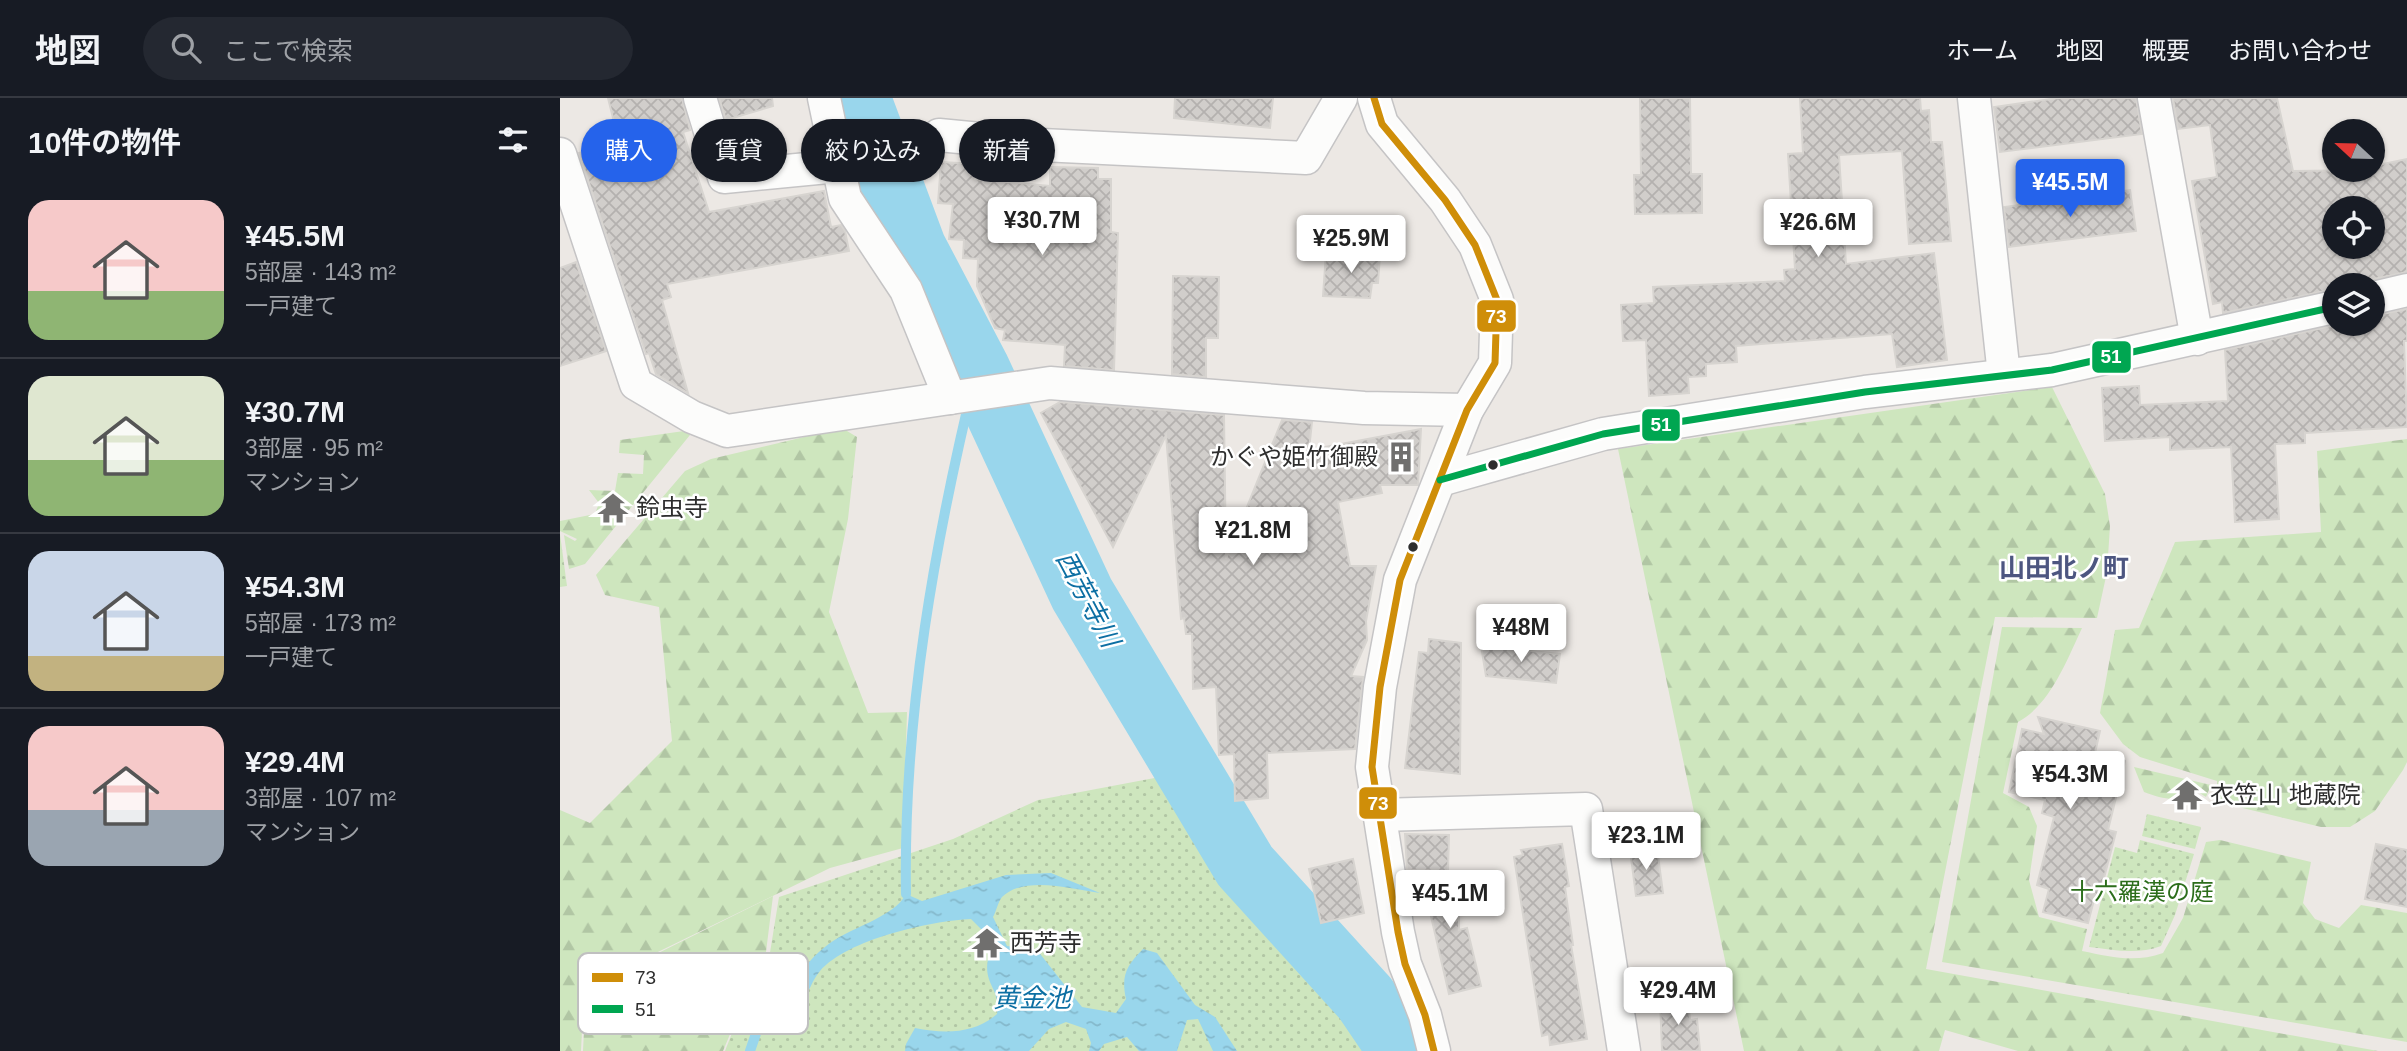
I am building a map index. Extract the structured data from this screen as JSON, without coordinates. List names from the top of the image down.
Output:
{
  "districts": ["山田北ノ町"],
  "water": ["西芳寺川", "黄金池"],
  "parks": ["十六羅漢の庭"],
  "places": {
    "building": ["かぐや姫竹御殿"],
    "temple": ["鈴虫寺", "衣笠山 地蔵院", "西芳寺"]
  },
  "lines": ["transit line 73", "transit line 51"],
  "legend": ["73", "51"],
  "north": "left",
  "page": {
    "header": "地図",
    "search": "ここで検索",
    "nav": [
      "ホーム",
      "地図",
      "概要",
      "お問い合わせ"
    ],
    "heading": "10件の物件",
    "chip": [
      "購入",
      "賃貸",
      "絞り込み",
      "新着"
    ],
    "price": [
      "¥45.5M",
      "¥30.7M",
      "¥26.6M",
      "¥25.9M",
      "¥21.8M",
      "¥48M",
      "¥54.3M",
      "¥23.1M",
      "¥45.1M",
      "¥29.4M"
    ],
    "list": [
      {
        "name": "¥45.5M",
        "note": "5部屋 · 143 m² · 一戸建て"
      },
      {
        "name": "¥30.7M",
        "note": "3部屋 · 95 m² · マンション"
      },
      {
        "name": "¥54.3M",
        "note": "5部屋 · 173 m² · 一戸建て"
      },
      {
        "name": "¥29.4M",
        "note": "3部屋 · 107 m² · マンション"
      }
    ]
  }
}
